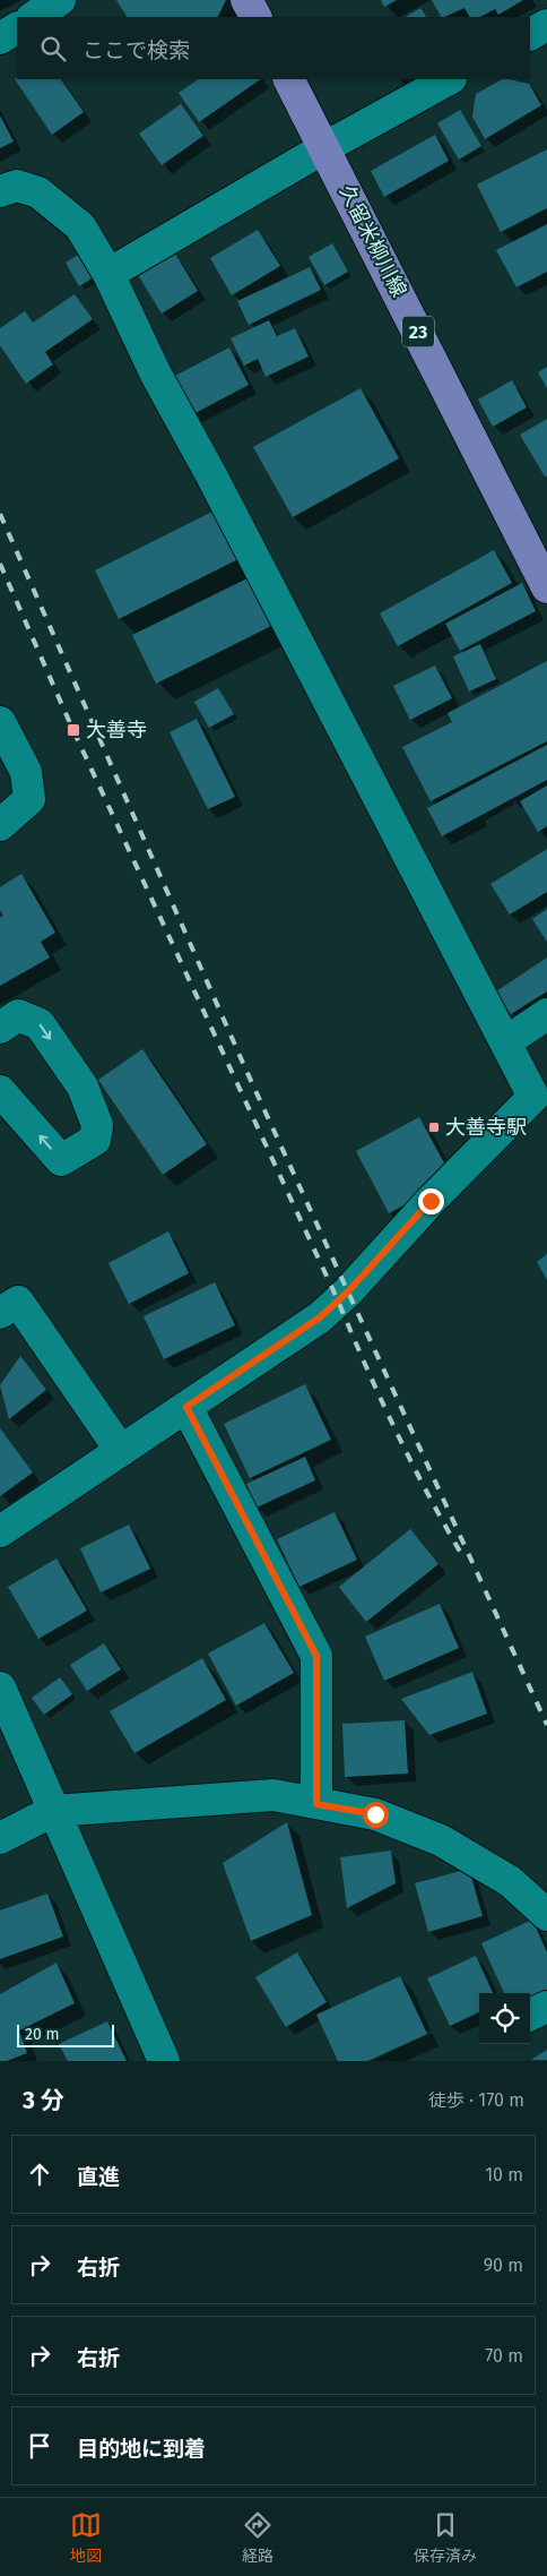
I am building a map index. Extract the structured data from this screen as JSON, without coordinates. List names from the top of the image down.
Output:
{
  "streets": {
    "main road": ["久留米柳川線", "23"]
  },
  "places": {
    "transit": ["大善寺", "大善寺駅"]
  },
  "scale_bar": "20 m",
  "page": {
    "search": "ここで検索",
    "scale": "20 m",
    "heading": ["3 分", "徒歩 · 170 m"],
    "list": [
      ["直進", "10 m"],
      ["右折", "90 m"],
      ["右折", "70 m"],
      "目的地に到着"
    ],
    "nav": ["地図", "経路", "保存済み"]
  }
}
